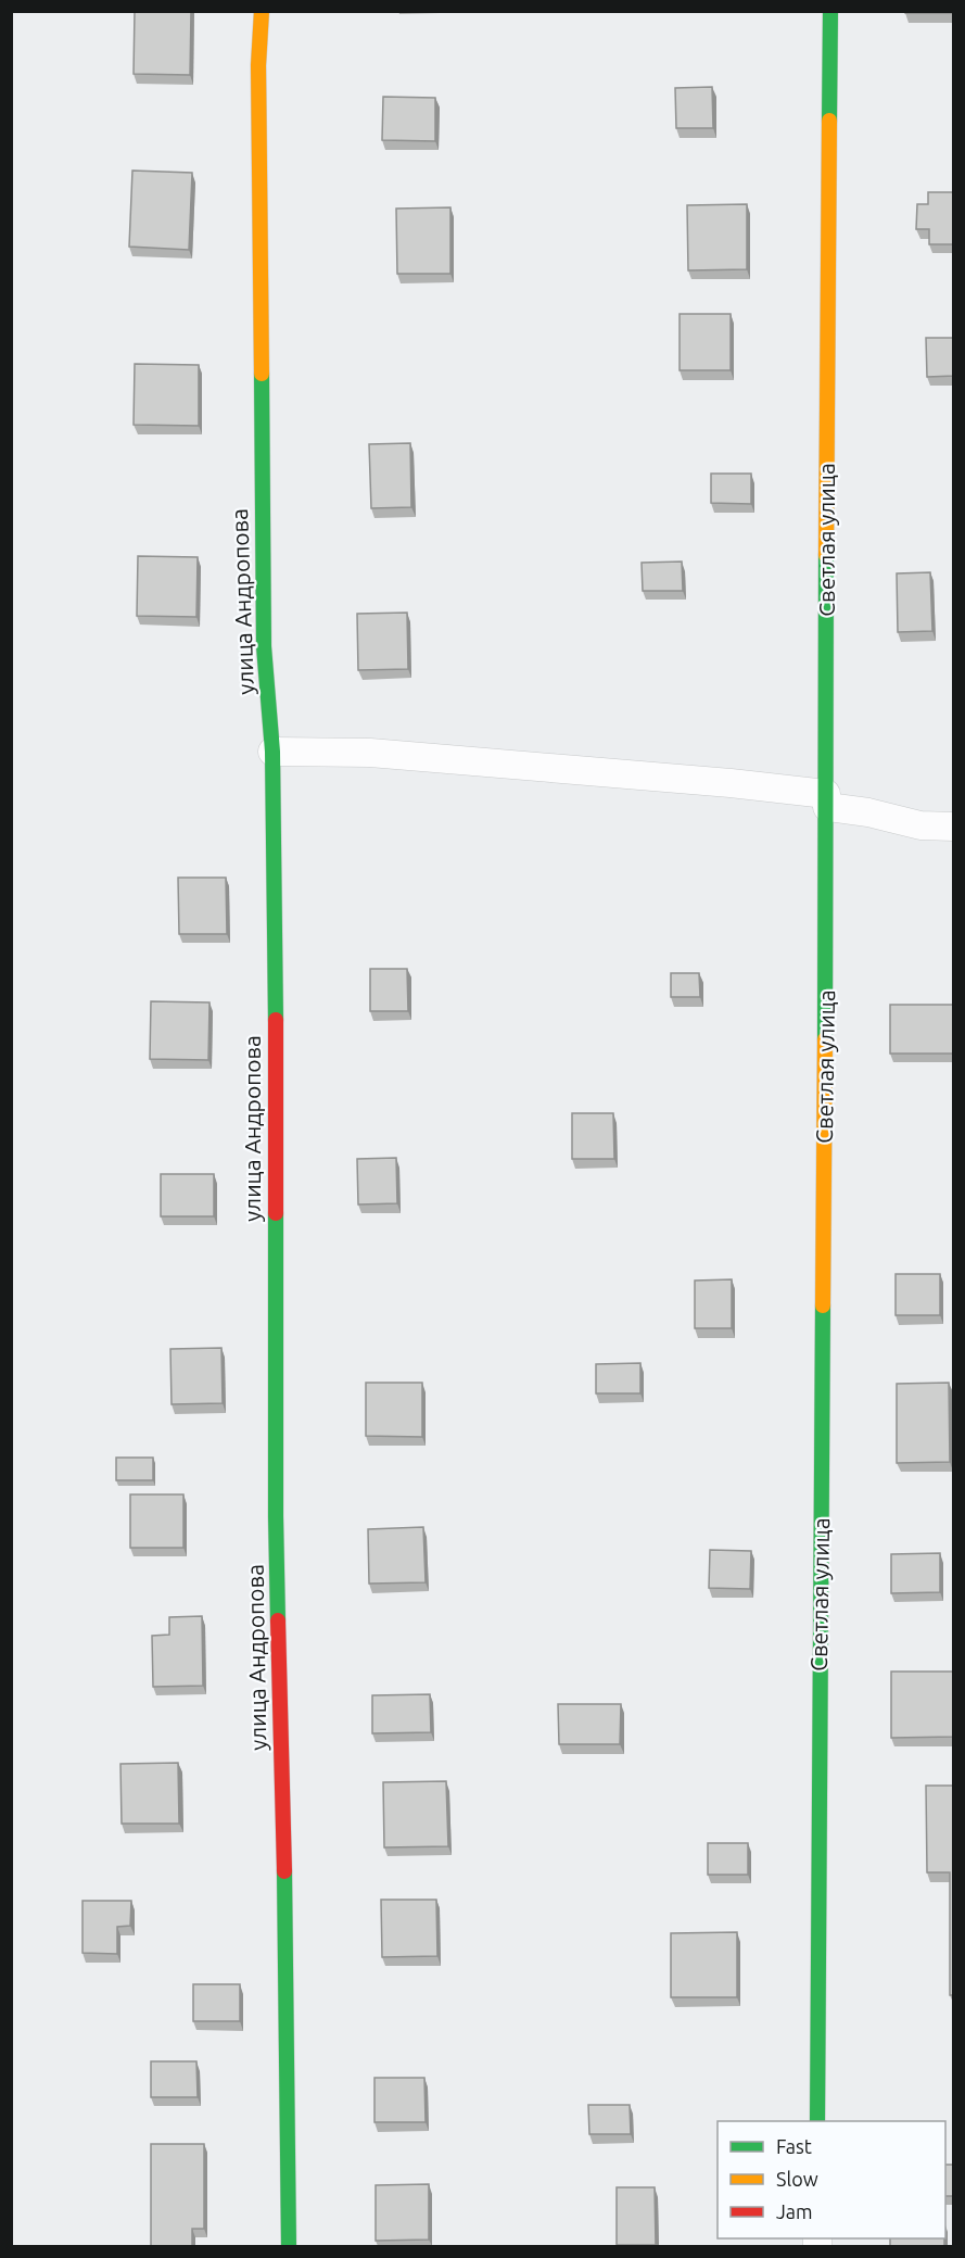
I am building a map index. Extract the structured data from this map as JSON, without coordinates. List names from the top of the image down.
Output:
{
  "streets": {
    "street": ["Светлая улица", "улица Андропова"]
  },
  "legend": ["Fast", "Slow", "Jam"]
}
